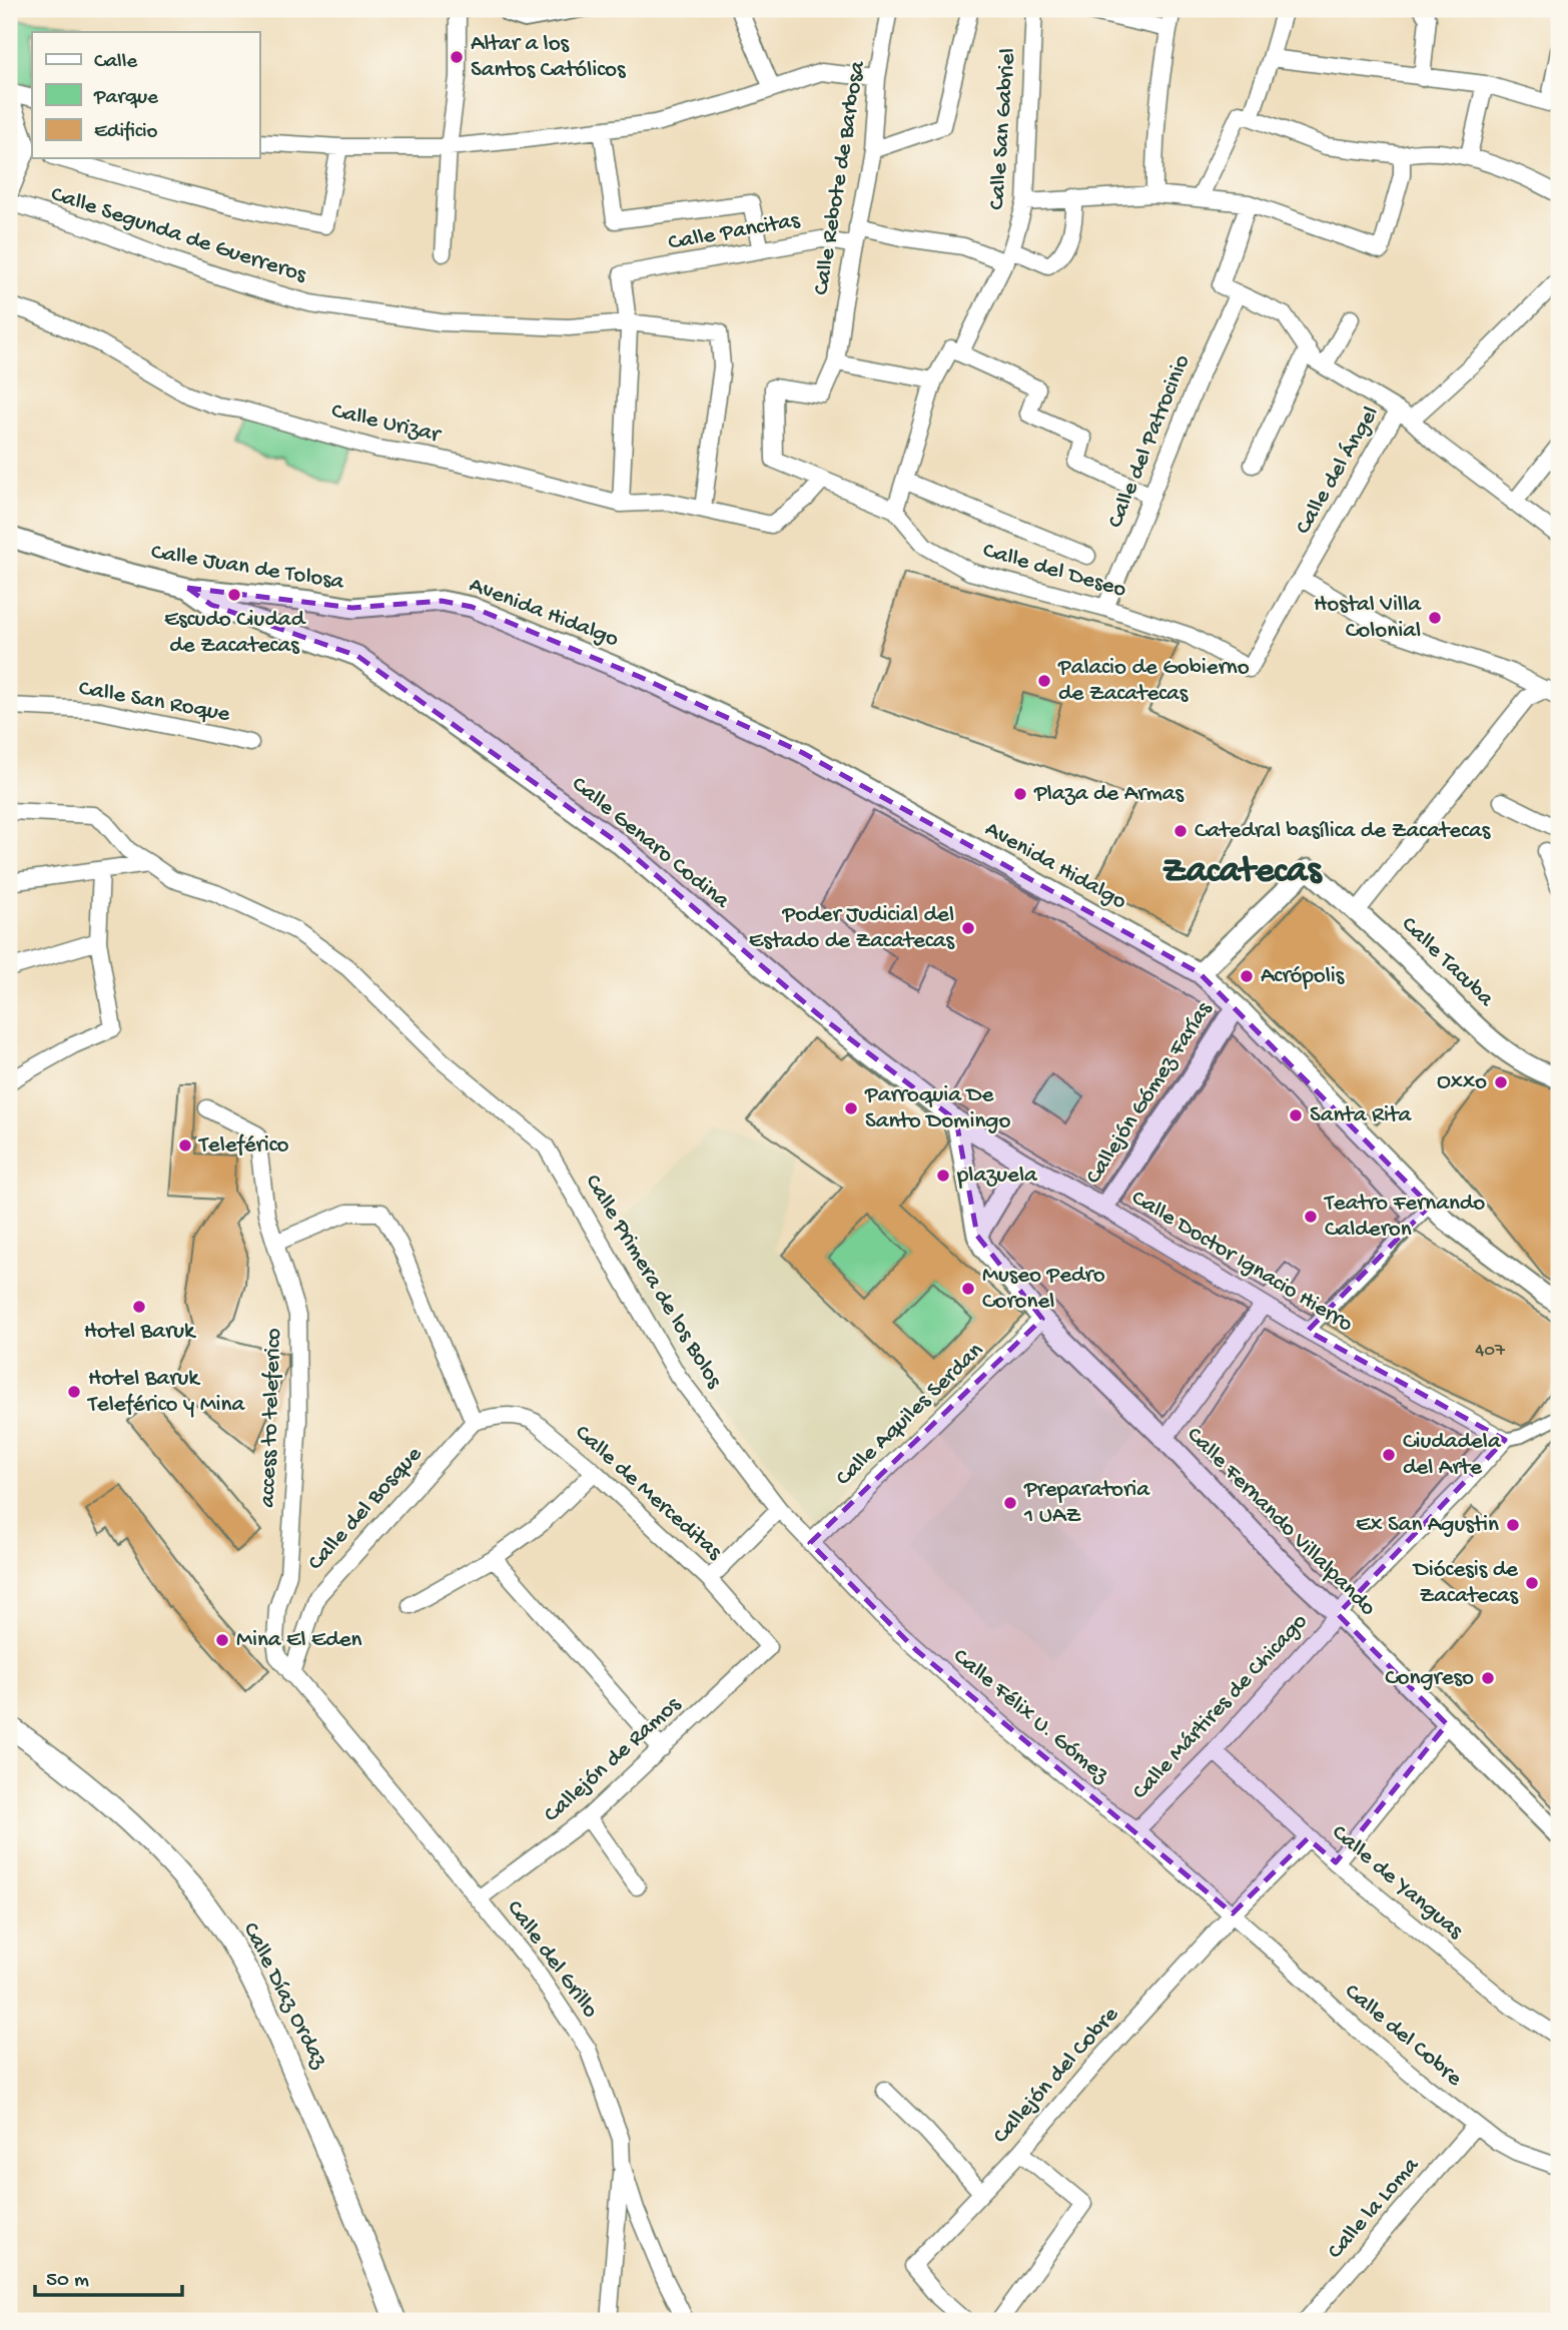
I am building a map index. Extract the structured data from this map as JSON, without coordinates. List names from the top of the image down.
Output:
{
  "streets": {
    "main road": ["Calle Díaz Ordaz"],
    "street": [
      "Calle San Gabriel",
      "Calle Rebote de Barbosa",
      "Calle Pancitas",
      "Calle Segunda de Guerreros",
      "Calle Urizar",
      "Calle del Patrocinio",
      "Calle del Ángel",
      "Calle Juan de Tolosa",
      "Calle del Deseo",
      "Avenida Hidalgo",
      "Calle San Roque",
      "Calle Genaro Codina",
      "Calle Tacuba",
      "Callejón Gómez Farías",
      "Calle Doctor Ignacio Hierro",
      "Calle Primera de los Bolos",
      "Calle Aquiles Serdan",
      "access to teleferico",
      "Calle de Merceditas",
      "Calle del Bosque",
      "Calle Fernando Villalpando",
      "Calle Mártires de Chicago",
      "Calle Félix U. Gómez",
      "Callejón de Ramos",
      "Calle de Yanguas",
      "Calle del Grillo",
      "Calle del Cobre",
      "Callejón del Cobre",
      "Calle la Loma"
    ]
  },
  "crossings": [
    ["Calle San Gabriel", "Calle del Deseo"],
    ["Calle Rebote de Barbosa", "Calle Pancitas"],
    ["Calle Rebote de Barbosa", "Calle del Deseo"],
    ["Calle Pancitas", "Calle Segunda de Guerreros"],
    ["Calle Segunda de Guerreros", "Calle Urizar"],
    ["Calle Urizar", "Calle del Deseo"],
    ["Calle del Patrocinio", "Calle del Deseo"],
    ["Calle del Ángel", "Calle del Deseo"],
    ["Calle Juan de Tolosa", "Avenida Hidalgo"],
    ["Calle Juan de Tolosa", "Calle Genaro Codina"],
    ["Avenida Hidalgo", "Calle Tacuba"],
    ["Avenida Hidalgo", "Callejón Gómez Farías"],
    ["Calle Genaro Codina", "Calle Doctor Ignacio Hierro"],
    ["Callejón Gómez Farías", "Calle Doctor Ignacio Hierro"],
    ["Calle Doctor Ignacio Hierro", "Calle Mártires de Chicago"],
    ["Calle Primera de los Bolos", "Calle Aquiles Serdan"],
    ["Calle Primera de los Bolos", "Calle Félix U. Gómez"],
    ["Calle Aquiles Serdan", "Calle Fernando Villalpando"],
    ["Calle Aquiles Serdan", "Calle Félix U. Gómez"],
    ["access to teleferico", "Calle del Bosque"],
    ["access to teleferico", "Calle del Grillo"],
    ["Calle de Merceditas", "Calle del Bosque"],
    ["Calle de Merceditas", "Callejón de Ramos"],
    ["Calle del Bosque", "Calle del Grillo"],
    ["Calle Fernando Villalpando", "Calle Mártires de Chicago"],
    ["Calle Mártires de Chicago", "Calle Félix U. Gómez"],
    ["Calle Mártires de Chicago", "Calle de Yanguas"],
    ["Calle Félix U. Gómez", "Calle del Cobre"],
    ["Calle Félix U. Gómez", "Callejón del Cobre"],
    ["Callejón de Ramos", "Calle del Grillo"],
    ["Calle de Yanguas", "Callejón del Cobre"],
    ["Calle del Cobre", "Callejón del Cobre"],
    ["Calle del Cobre", "Calle la Loma"]
  ],
  "districts": ["Zacatecas"],
  "places": [
    "Altar a los Santos Católicos",
    "Escudo Ciudad de Zacatecas",
    "Hostal Villa Colonial",
    "Palacio de Gobierno de Zacatecas",
    "Plaza de Armas",
    "Catedral basílica de Zacatecas",
    "Poder Judicial del Estado de Zacatecas",
    "Acrópolis",
    "Oxxo",
    "Parroquia De Santo Domingo",
    "Santa Rita",
    "Teleférico",
    "plazuela",
    "Teatro Fernando Calderon",
    "Museo Pedro Coronel",
    "Hotel Baruk",
    "Hotel Baruk Teleférico y Mina",
    "Ciudadela del Arte",
    "Preparatoria 1 UAZ",
    "Ex San Agustin",
    "Diócesis de Zacatecas",
    "Mina El Eden",
    "Congreso"
  ],
  "house_numbers": ["407"],
  "legend": ["Calle", "Parque", "Edificio"],
  "scale_bar": "50 m"
}
